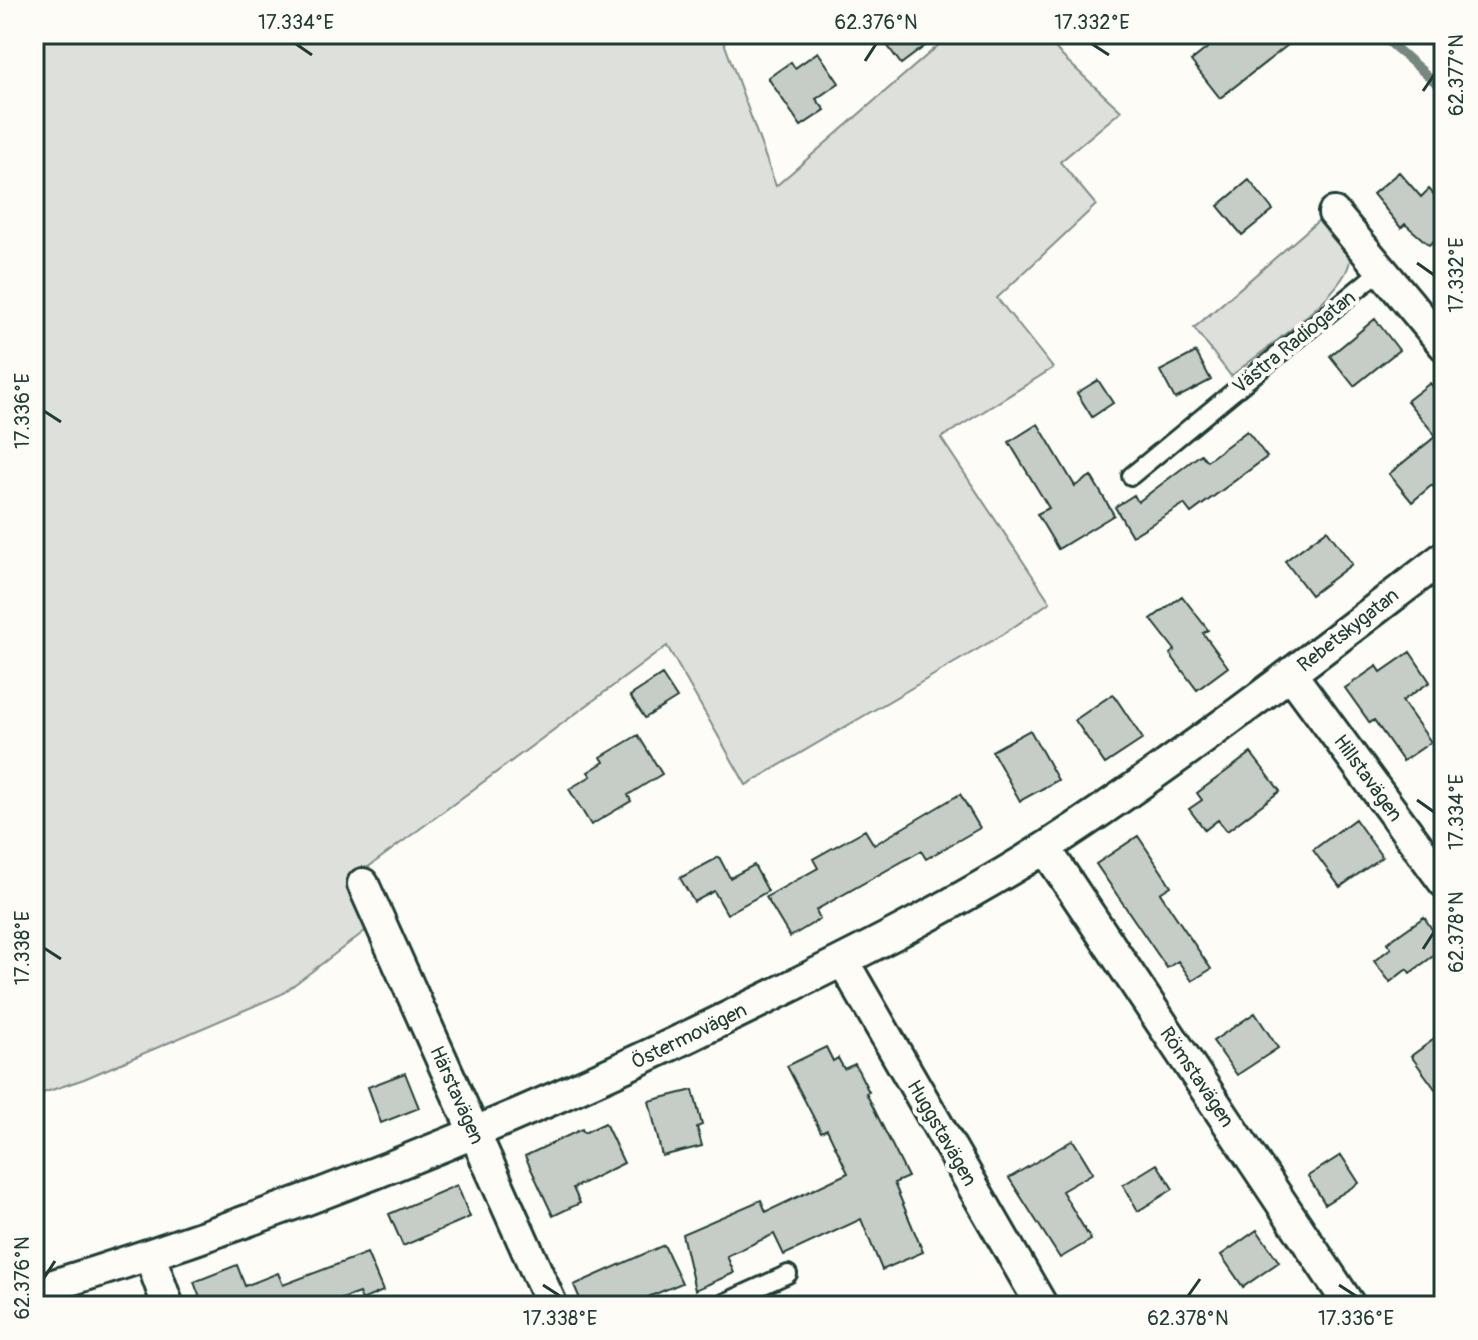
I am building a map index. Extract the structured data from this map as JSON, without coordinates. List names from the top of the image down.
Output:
{
  "streets": {
    "street": [
      "Rebetskygatan",
      "Hillstavägen",
      "Östermovägen",
      "Römstavägen",
      "Härstavägen",
      "Huggstavägen"
    ],
    "lane": ["Västra Radiogatan"]
  },
  "crossings": [
    ["Rebetskygatan", "Hillstavägen"],
    ["Rebetskygatan", "Östermovägen"],
    ["Hillstavägen", "Östermovägen"],
    ["Östermovägen", "Römstavägen"],
    ["Östermovägen", "Härstavägen"],
    ["Östermovägen", "Huggstavägen"]
  ],
  "coordinates": [
    "17.334°E",
    "62.376°N",
    "17.332°E",
    "62.377°N",
    "17.336°E",
    "62.378°N",
    "17.338°E"
  ]
}
